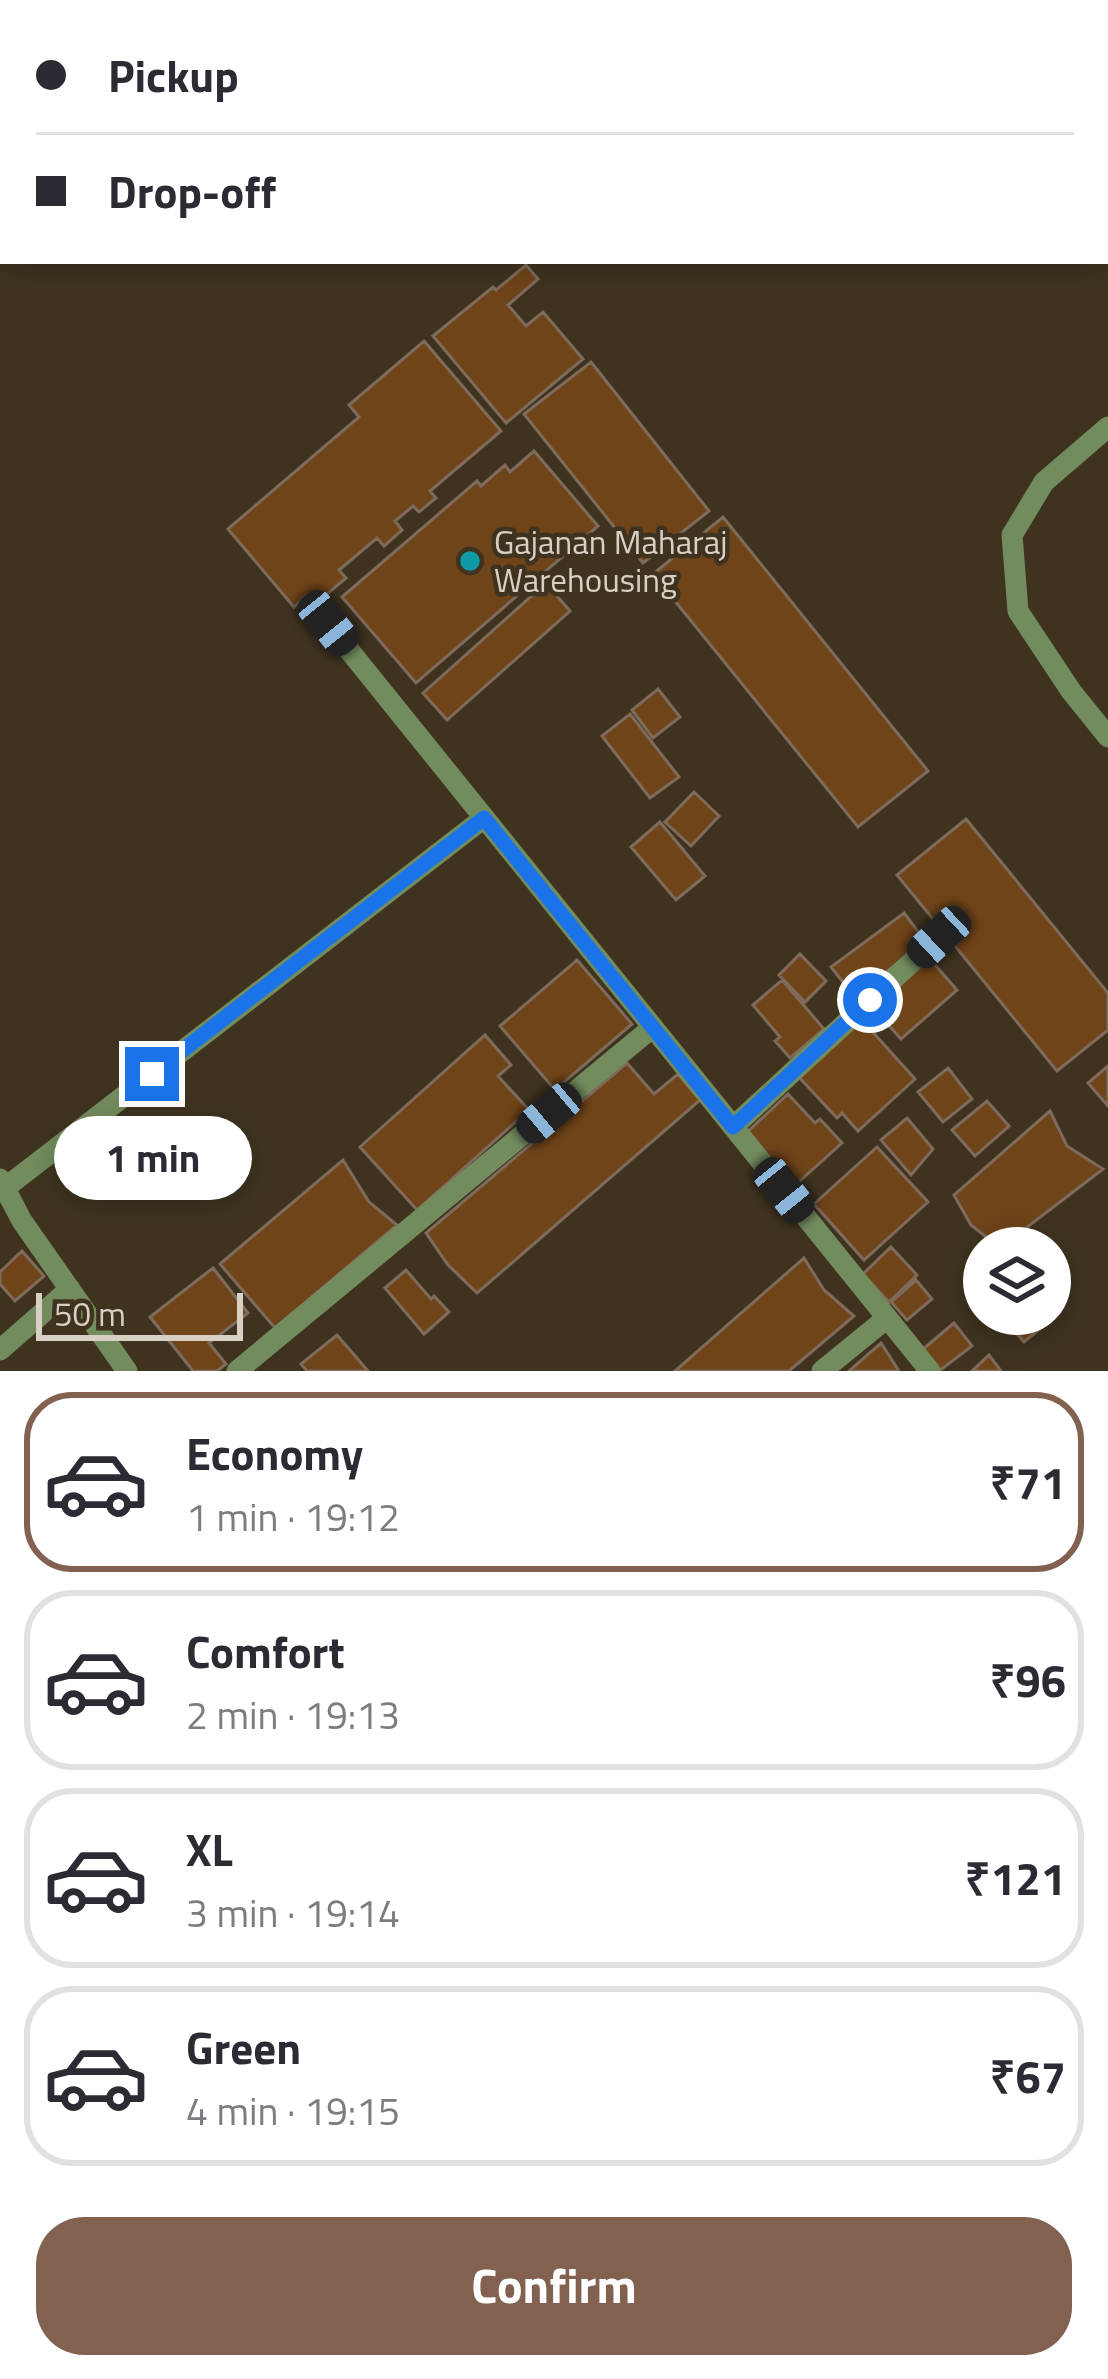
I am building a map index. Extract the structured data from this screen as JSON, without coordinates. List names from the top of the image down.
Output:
{
  "places": ["Gajanan Maharaj Warehousing"],
  "scale_bar": "50 m",
  "page": {
    "banner": ["Pickup", "Drop-off"],
    "bubble": "1 min",
    "scale": "50 m",
    "list": [
      {
        "name": "Economy",
        "note": "1 min · 19:12",
        "value": "₹71"
      },
      {
        "name": "Comfort",
        "note": "2 min · 19:13",
        "value": "₹96"
      },
      {
        "name": "XL",
        "note": "3 min · 19:14",
        "value": "₹121"
      },
      {
        "name": "Green",
        "note": "4 min · 19:15",
        "value": "₹67"
      }
    ],
    "buttons": "Confirm"
  }
}
